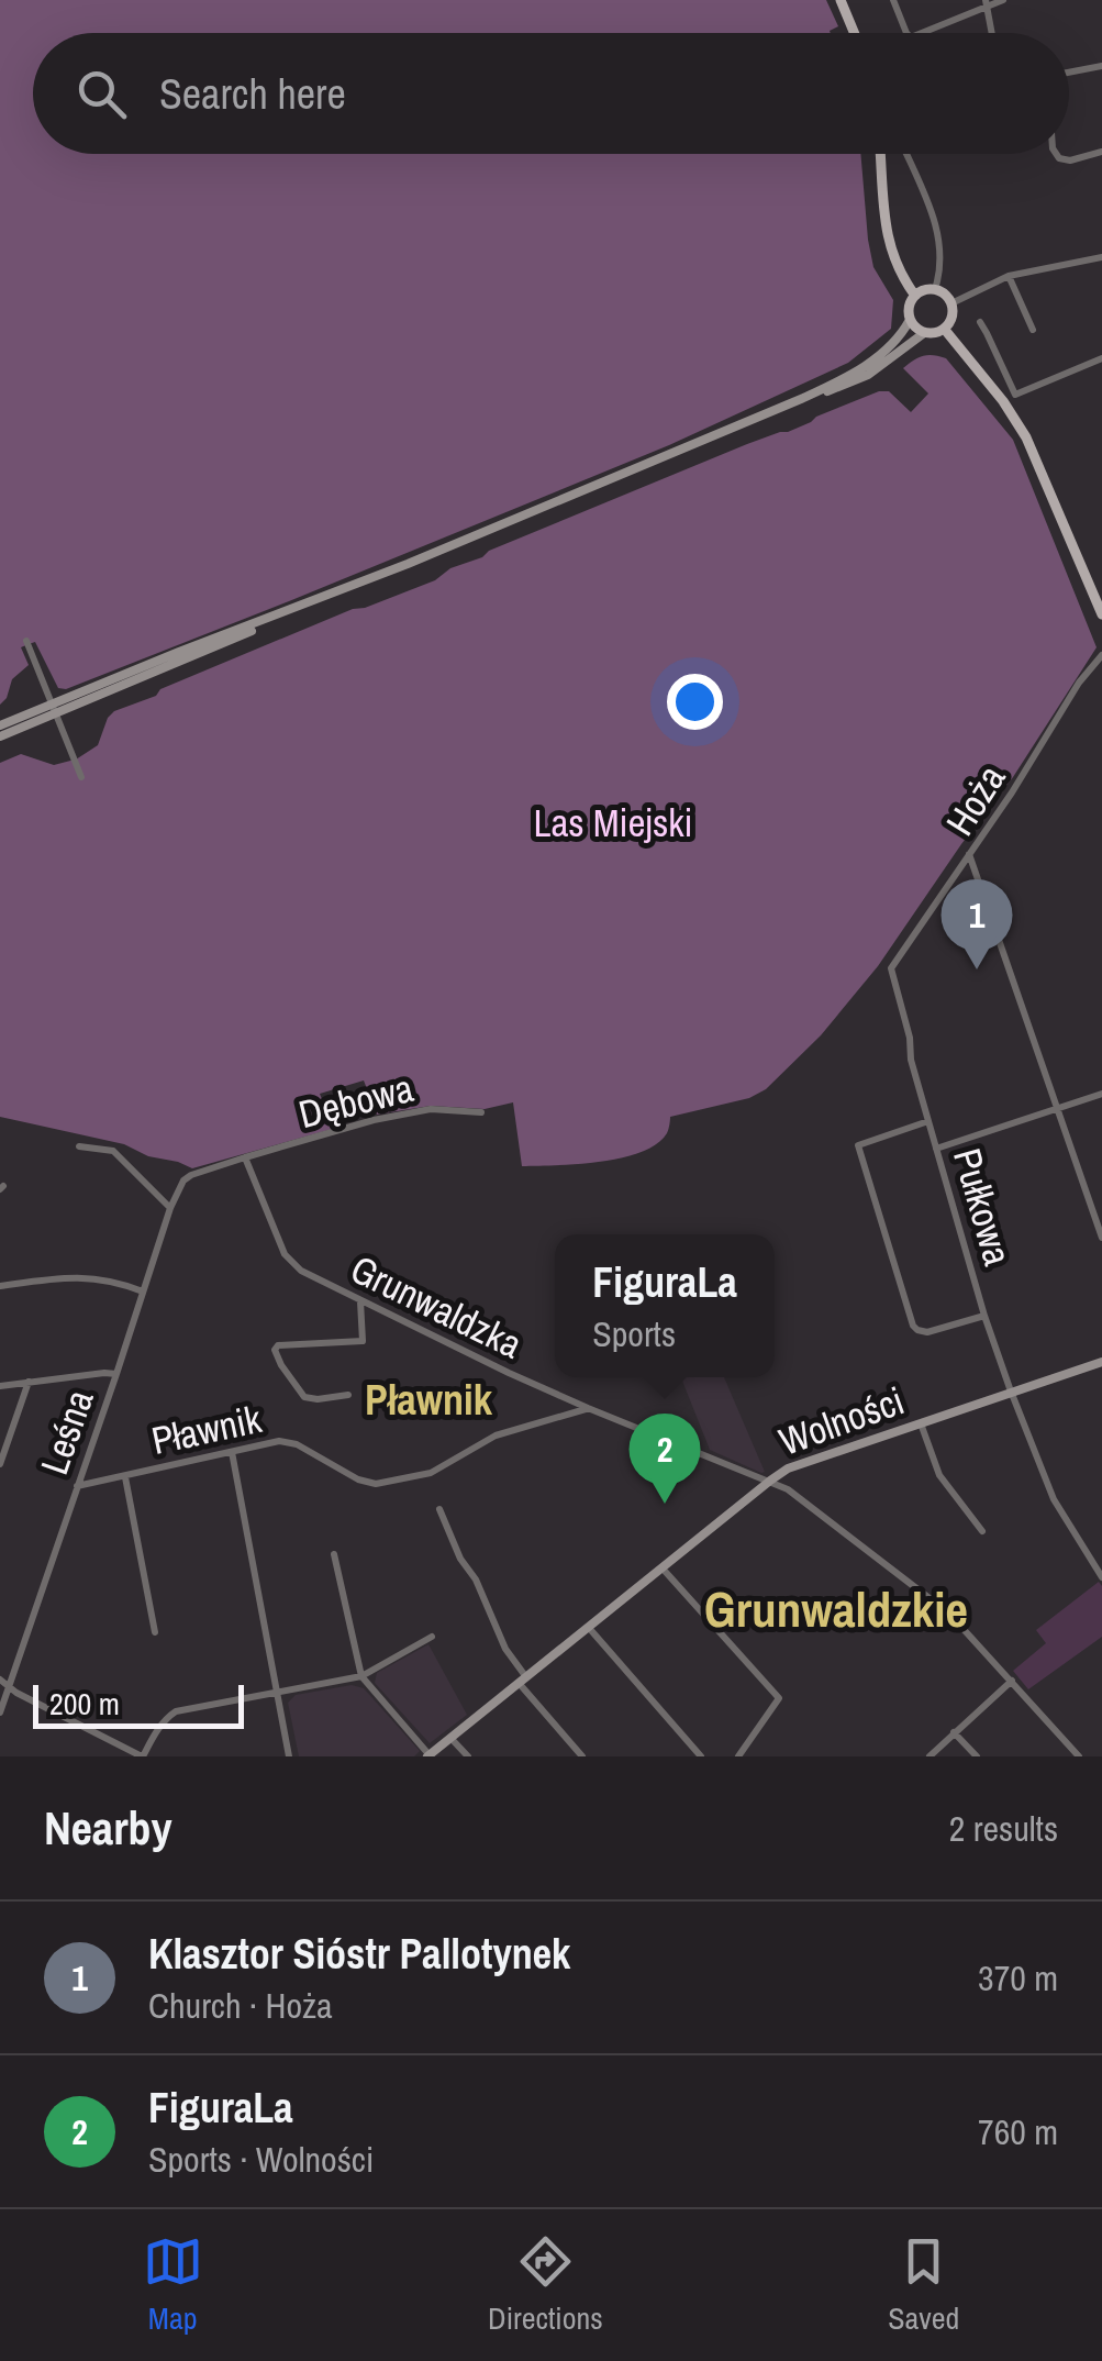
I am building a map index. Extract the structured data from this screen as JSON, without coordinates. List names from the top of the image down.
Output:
{
  "streets": {
    "main road": ["Wolności"],
    "street": [
      "Hoża",
      "Dębowa",
      "Pułkowa",
      "Grunwaldzka",
      "Pławnik",
      "Leśna"
    ]
  },
  "crossings": [
    ["Hoża", "Pułkowa"],
    ["Dębowa", "Grunwaldzka"],
    ["Dębowa", "Leśna"],
    ["Pułkowa", "Wolności"],
    ["Grunwaldzka", "Wolności"],
    ["Grunwaldzka", "Pławnik"],
    ["Pławnik", "Leśna"]
  ],
  "districts": ["Pławnik", "Grunwaldzkie"],
  "parks": ["Las Miejski"],
  "scale_bar": "200 m",
  "page": {
    "search": "Search here",
    "pins": ["1", "2"],
    "popup": ["FiguraLa", "Sports"],
    "scale": "200 m",
    "heading": ["Nearby", "2 results"],
    "list": [
      {
        "mark": "1",
        "name": "Klasztor Sióstr Pallotynek",
        "note": "Church · Hoża",
        "value": "370 m"
      },
      {
        "mark": "2",
        "name": "FiguraLa",
        "note": "Sports · Wolności",
        "value": "760 m"
      }
    ],
    "nav": ["Map", "Directions", "Saved"]
  }
}
